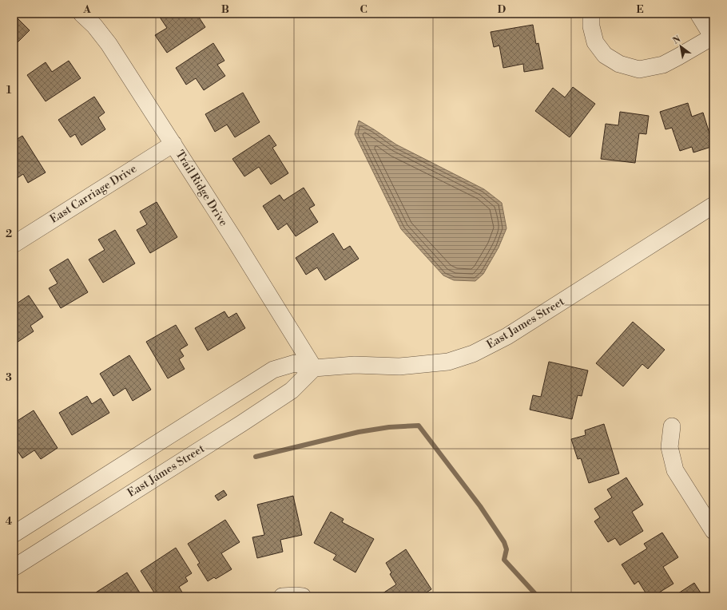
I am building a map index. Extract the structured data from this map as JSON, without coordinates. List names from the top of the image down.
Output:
{
  "streets": {
    "street": ["Trail Ridge Drive", "East Carriage Drive", "East James Street"]
  },
  "crossings": [
    ["Trail Ridge Drive", "East Carriage Drive"],
    ["Trail Ridge Drive", "East James Street"]
  ],
  "north": "top left",
  "grid": {
    "columns": [
      "A",
      "B",
      "C",
      "D",
      "E"
    ],
    "rows": [
      "1",
      "2",
      "3",
      "4"
    ]
  }
}
